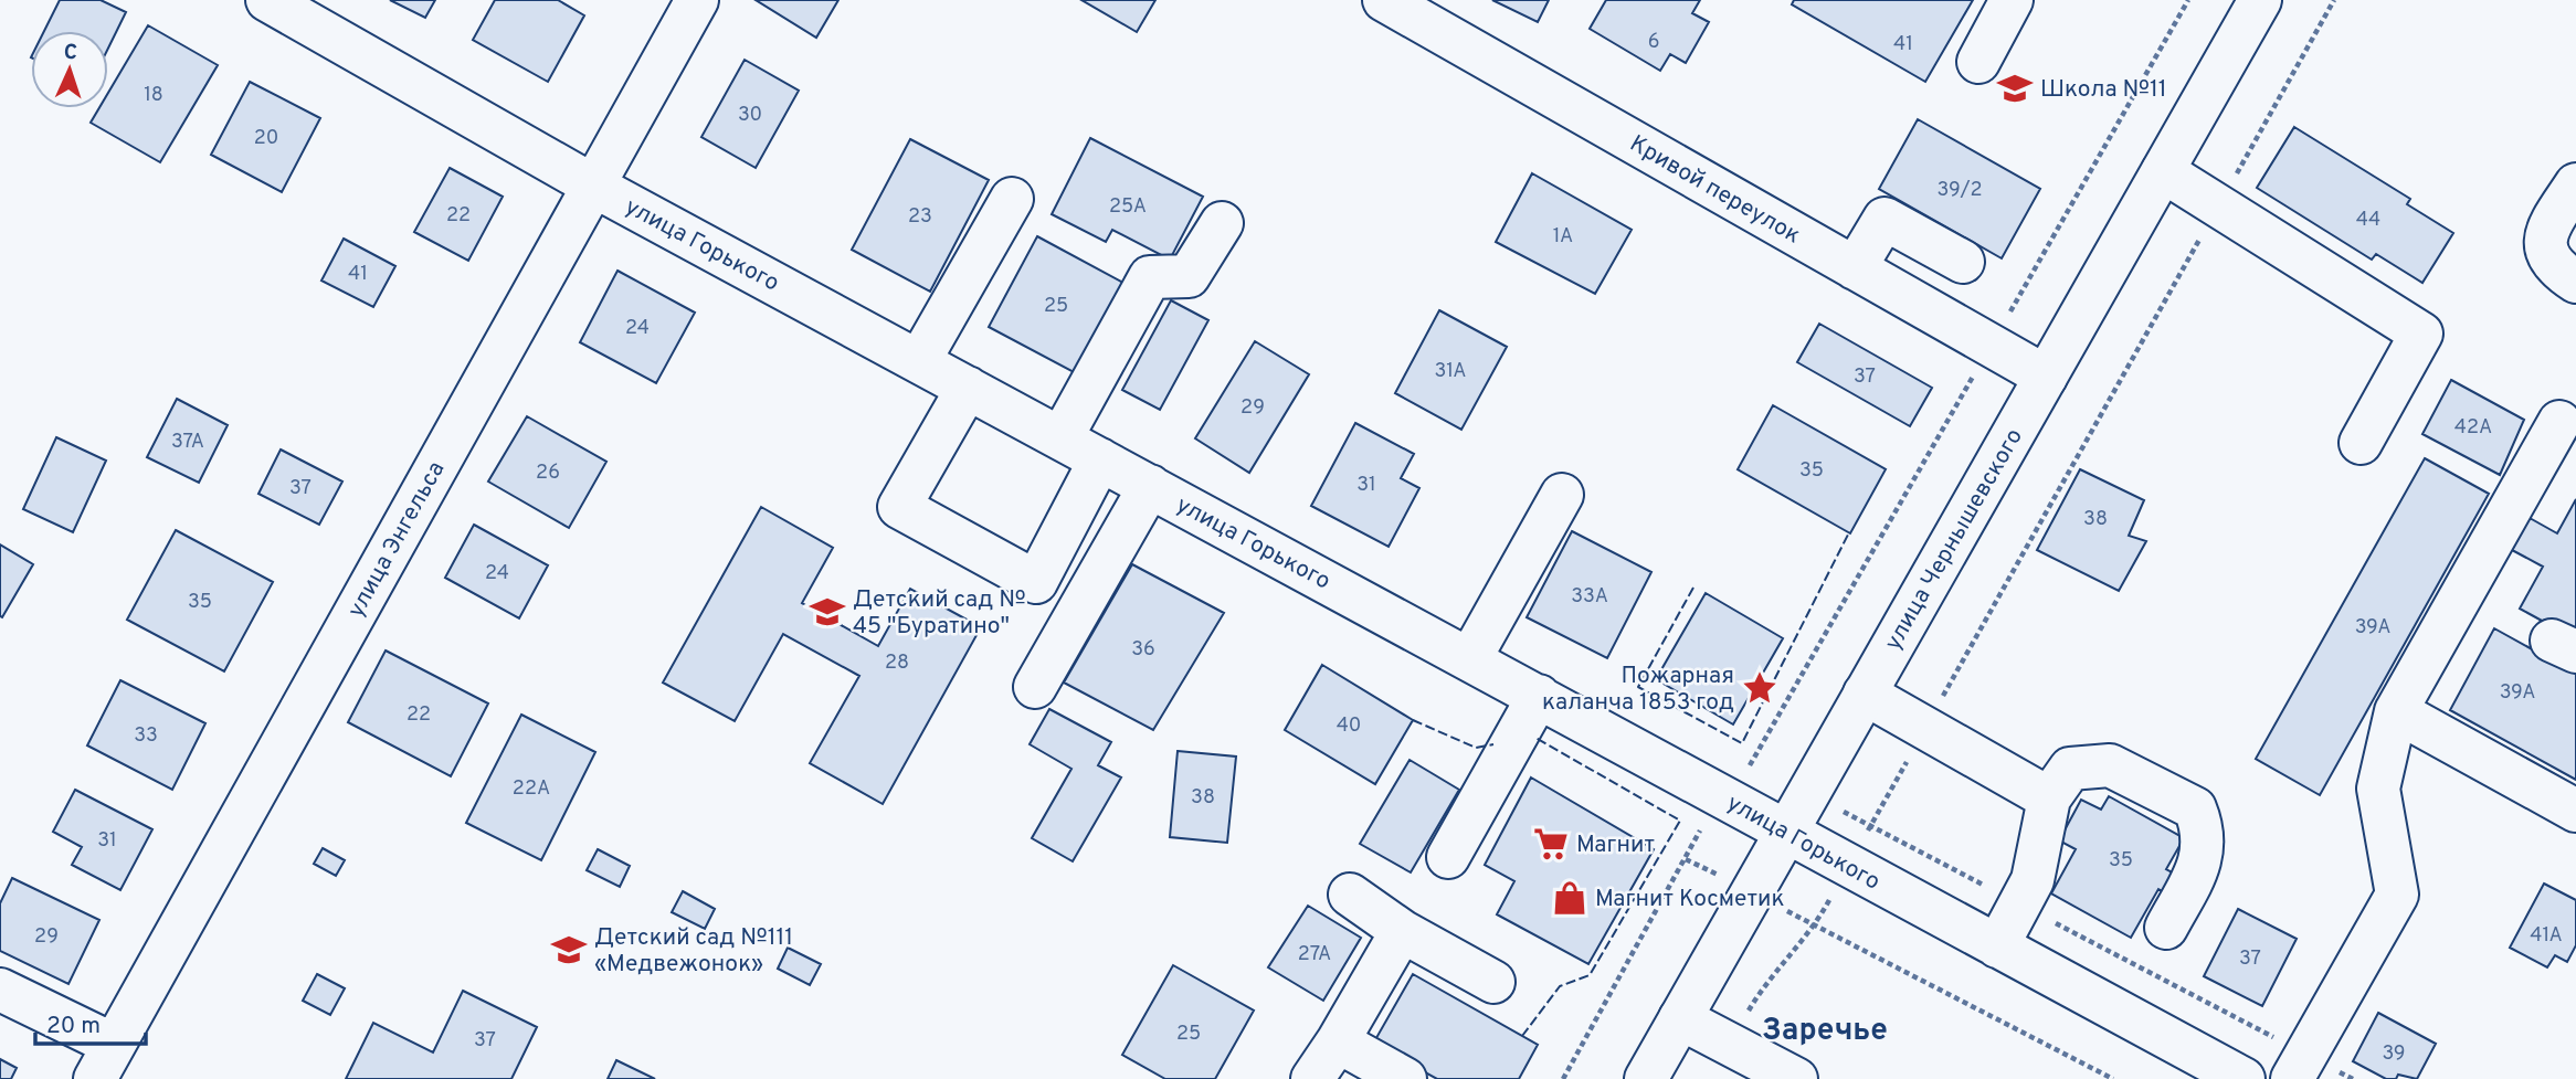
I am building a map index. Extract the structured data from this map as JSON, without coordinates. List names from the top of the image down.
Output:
{
  "streets": {
    "street": [
      "Кривой переулок",
      "улица Горького",
      "улица Энгельса",
      "улица Чернышевского"
    ]
  },
  "crossings": [
    ["Кривой переулок", "улица Чернышевского"],
    ["улица Горького", "улица Энгельса"],
    ["улица Горького", "улица Чернышевского"]
  ],
  "districts": ["Заречье"],
  "places": {
    "school or university": ["Школа №11", "Детский сад № 45 \"Буратино\"", "Детский сад №111 «Медвежонок»"],
    "place": ["Пожарная каланча 1853 год"],
    "supermarket": ["Магнит"],
    "shop": ["Магнит Косметик"]
  },
  "house_numbers": [
    "6",
    "41",
    "18",
    "30",
    "20",
    "39/2",
    "25А",
    "22",
    "23",
    "44",
    "1А",
    "41",
    "25",
    "24",
    "31А",
    "37",
    "29",
    "42А",
    "37А",
    "35",
    "26",
    "31",
    "37",
    "38",
    "24",
    "33А",
    "35",
    "39А",
    "36",
    "28",
    "39А",
    "22",
    "40",
    "33",
    "22А",
    "38",
    "31",
    "35",
    "41А",
    "29",
    "27А",
    "37",
    "25",
    "37",
    "39"
  ],
  "scale_bar": "20 m",
  "north": "top"
}
